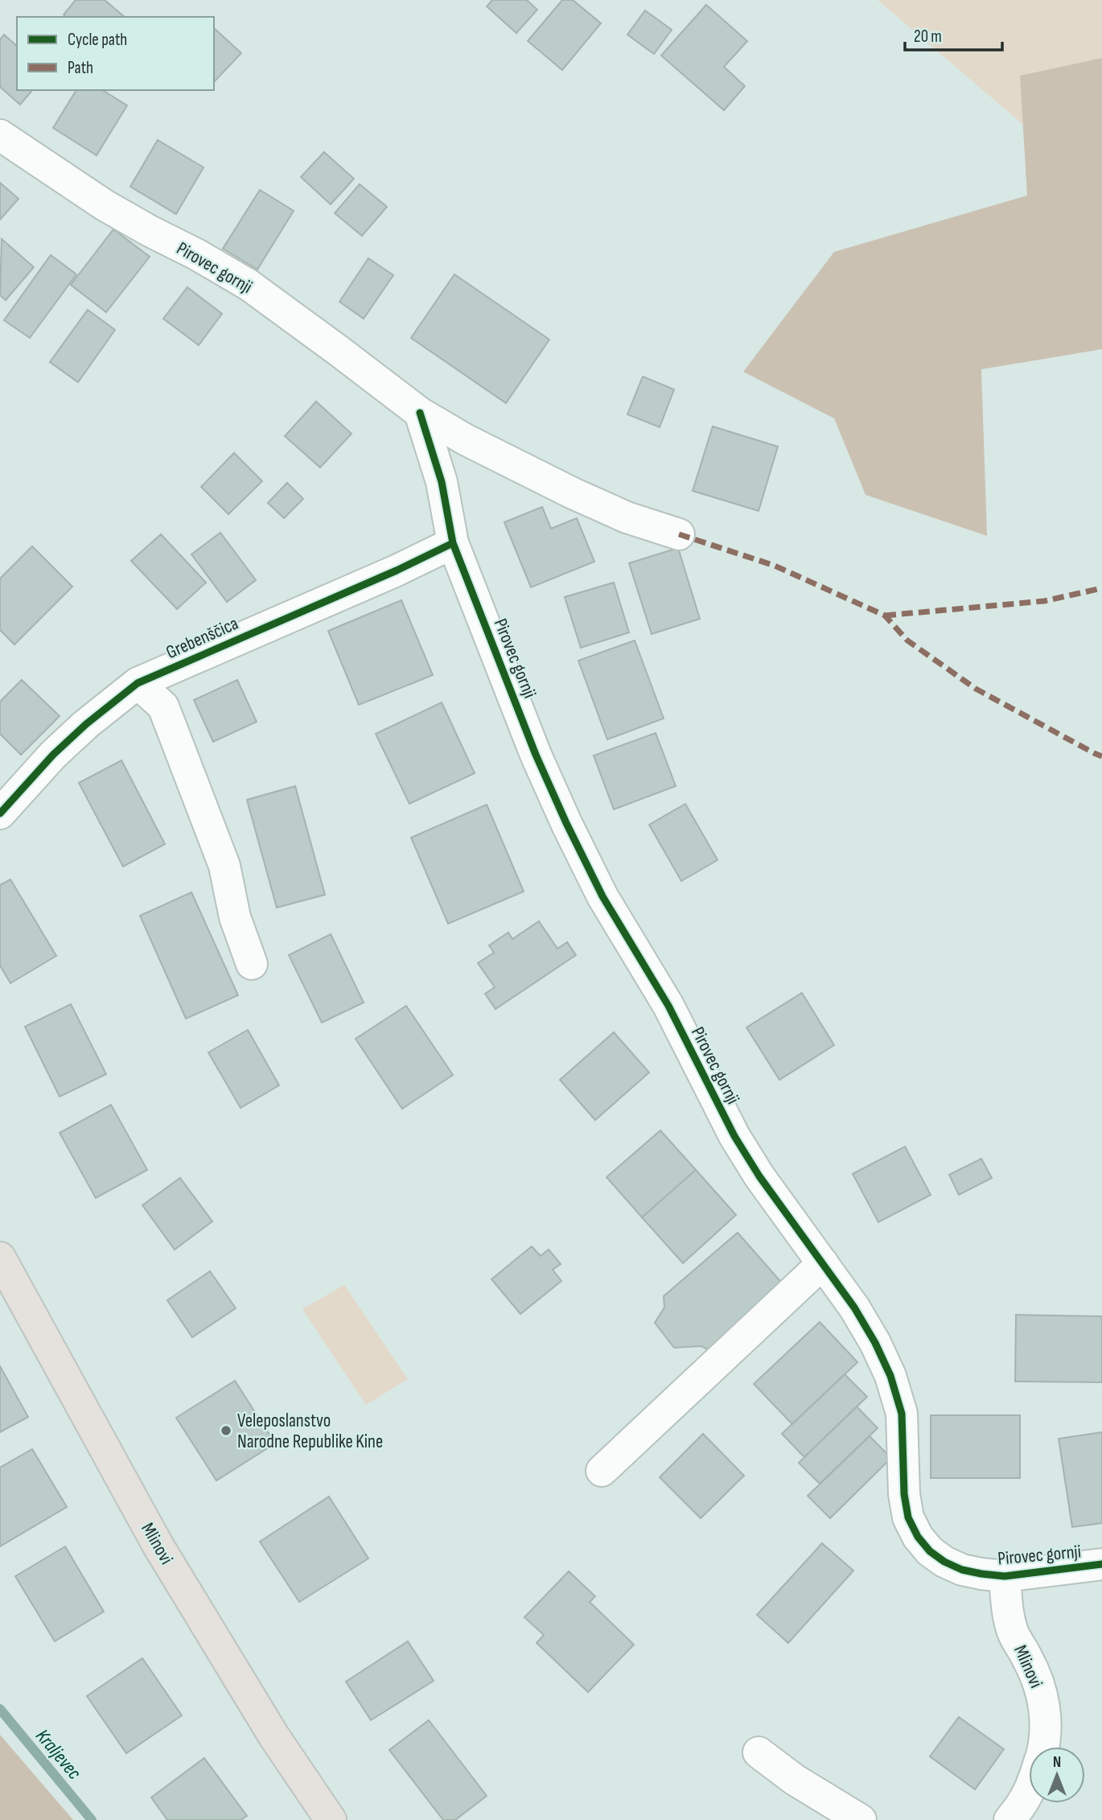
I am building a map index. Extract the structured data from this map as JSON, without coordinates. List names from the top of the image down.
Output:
{
  "streets": {
    "main road": ["Mlinovi"],
    "street": ["Pirovec gornji", "Grebenščica"]
  },
  "crossings": [
    ["Pirovec gornji", "Grebenščica"],
    ["Pirovec gornji", "Mlinovi"]
  ],
  "water": ["Kraljevec"],
  "places": ["Veleposlanstvo Narodne Republike Kine"],
  "legend": ["Cycle path", "Path"],
  "scale_bar": "20 m",
  "north": "top"
}
